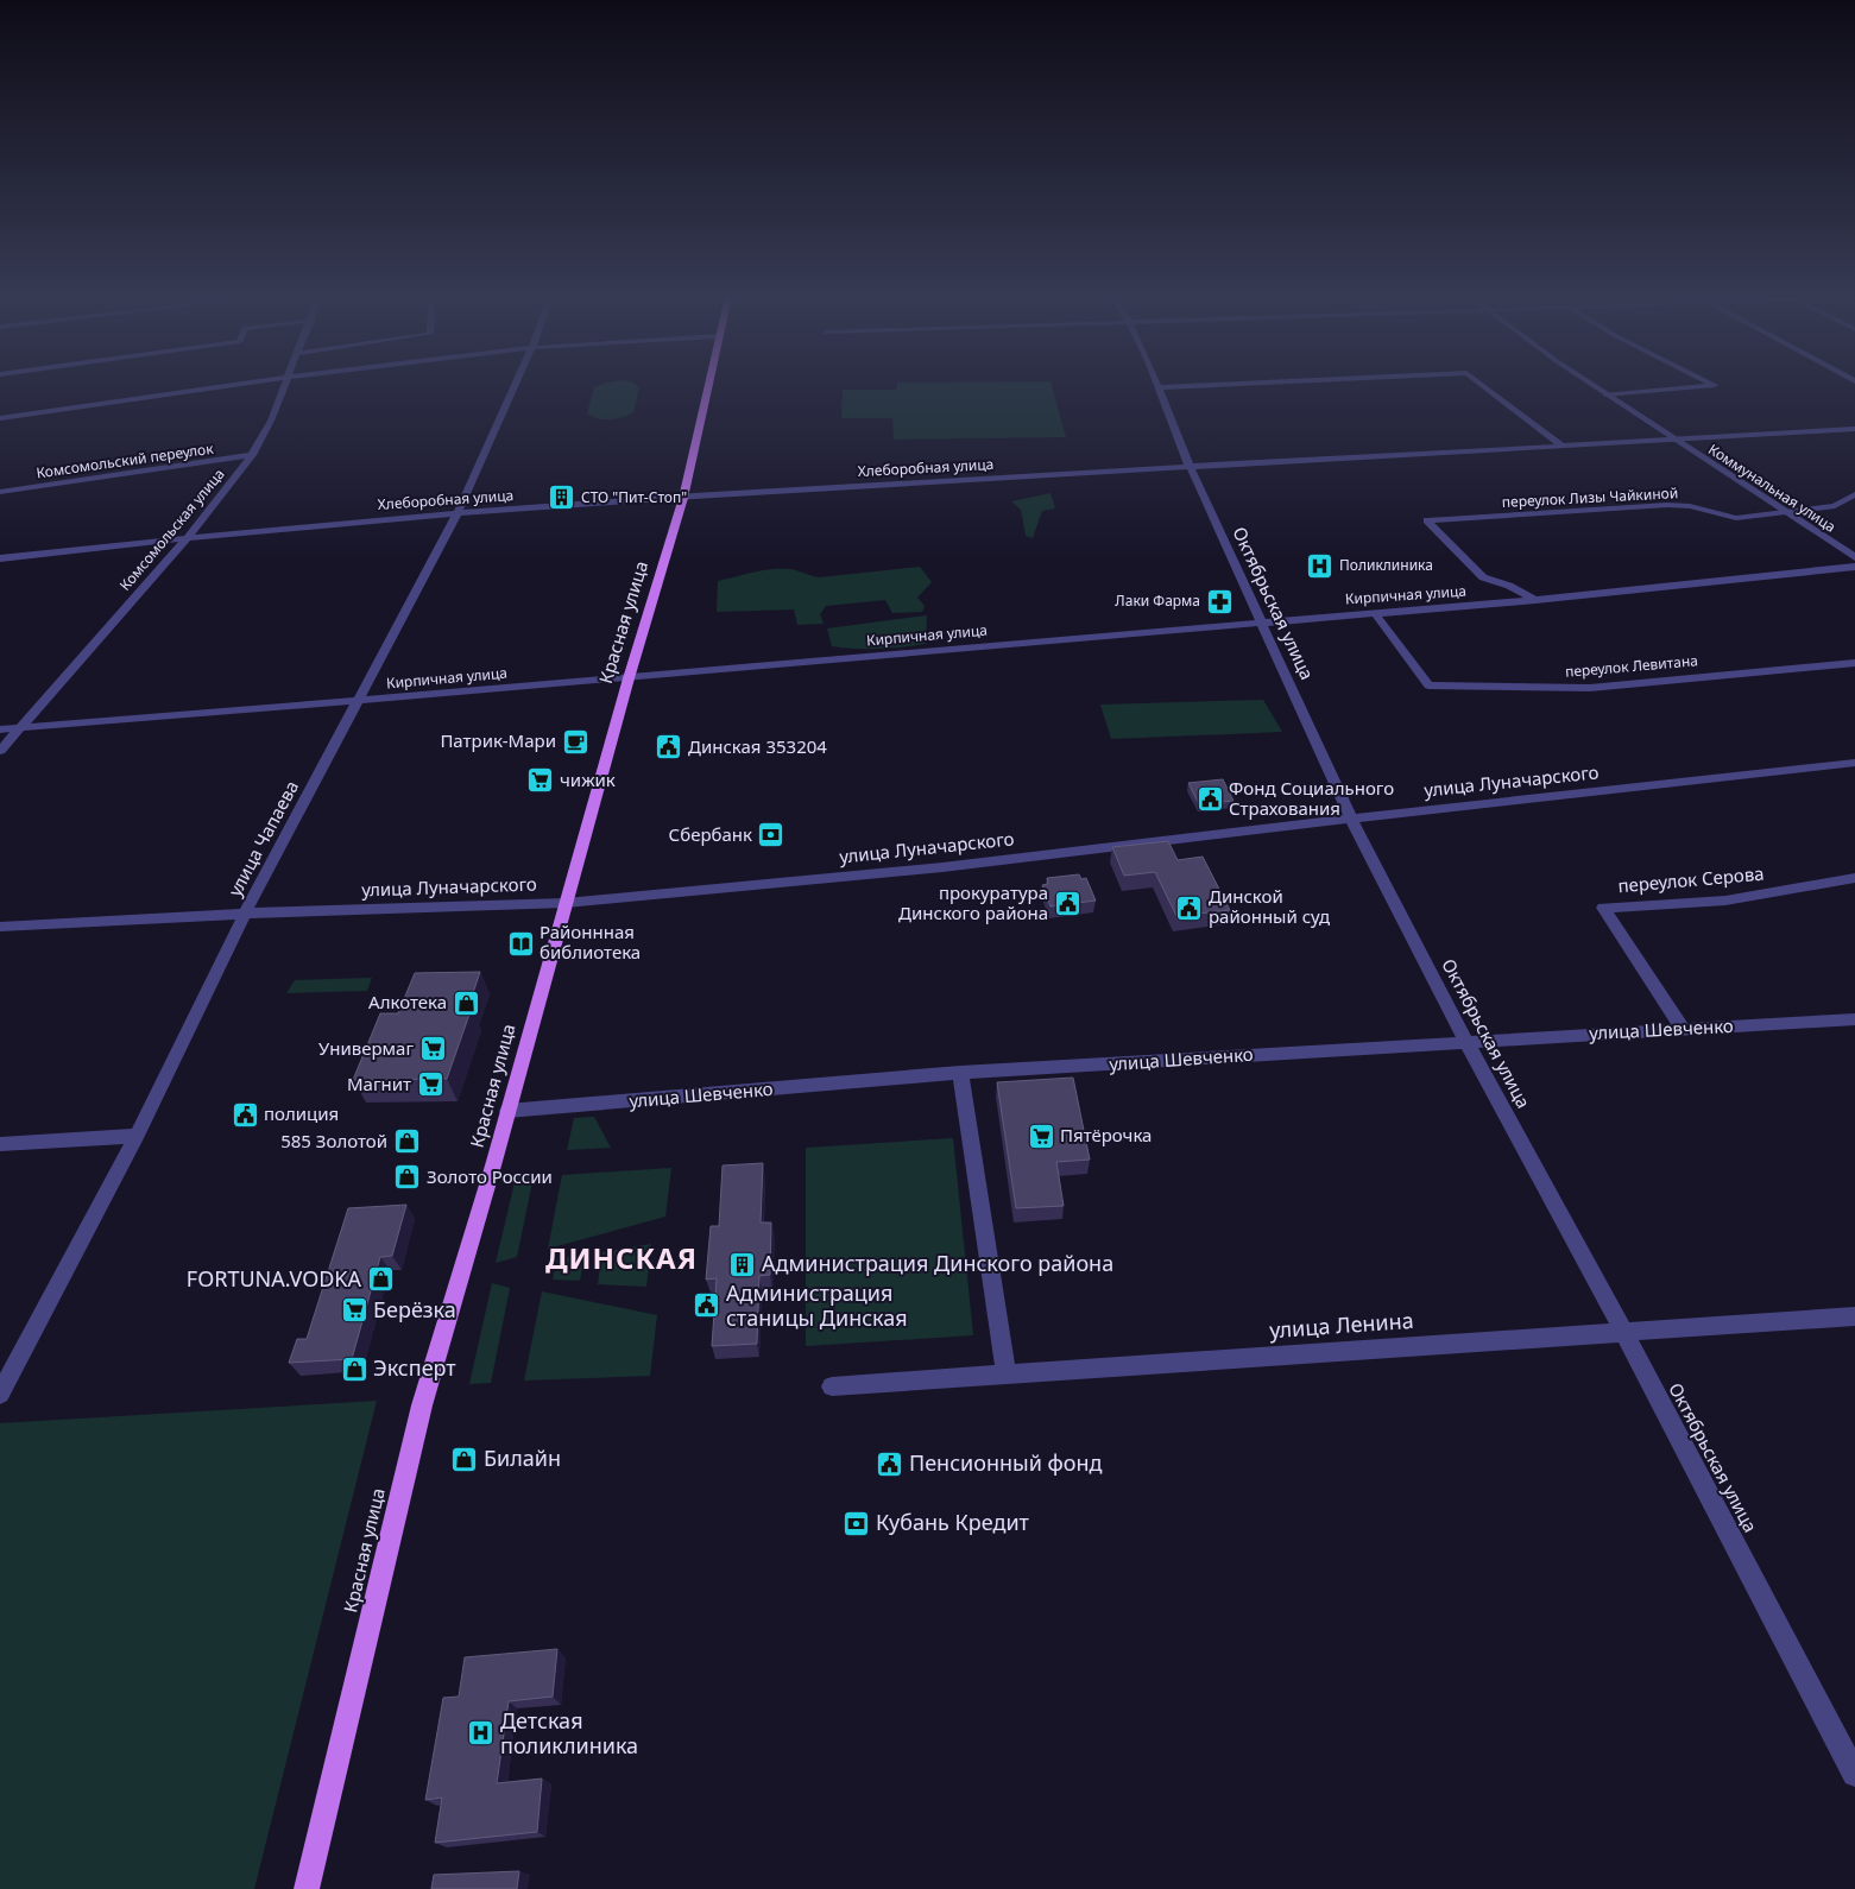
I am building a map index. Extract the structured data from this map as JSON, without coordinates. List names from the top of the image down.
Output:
{
  "streets": {
    "main road": ["Красная улица"],
    "street": [
      "Комсомольский переулок",
      "Хлеборобная улица",
      "Коммунальная улица",
      "переулок Лизы Чайкиной",
      "Комсомольская улица",
      "Кирпичная улица",
      "Октябрьская улица",
      "переулок Левитана",
      "улица Луначарского",
      "улица Чапаева",
      "переулок Серова",
      "улица Шевченко",
      "улица Ленина"
    ]
  },
  "crossings": [
    ["Комсомольский переулок", "Комсомольская улица"],
    ["Хлеборобная улица", "Коммунальная улица"],
    ["Хлеборобная улица", "Комсомольская улица"],
    ["Хлеборобная улица", "Октябрьская улица"],
    ["Хлеборобная улица", "Красная улица"],
    ["Хлеборобная улица", "улица Чапаева"],
    ["Коммунальная улица", "переулок Лизы Чайкиной"],
    ["переулок Лизы Чайкиной", "Кирпичная улица"],
    ["Комсомольская улица", "Кирпичная улица"],
    ["Кирпичная улица", "Октябрьская улица"],
    ["Кирпичная улица", "Красная улица"],
    ["Кирпичная улица", "переулок Левитана"],
    ["Кирпичная улица", "улица Чапаева"],
    ["Октябрьская улица", "улица Луначарского"],
    ["Октябрьская улица", "улица Шевченко"],
    ["Октябрьская улица", "улица Ленина"],
    ["Красная улица", "улица Луначарского"],
    ["Красная улица", "улица Шевченко"],
    ["улица Луначарского", "улица Чапаева"],
    ["переулок Серова", "улица Шевченко"]
  ],
  "districts": ["ДИНСКАЯ"],
  "places": {
    "building": ["СТО \"Пит-Стоп\"", "Администрация Динского района"],
    "hospital": ["Поликлиника", "Детская поликлиника"],
    "pharmacy": ["Лаки Фарма"],
    "cafe": ["Патрик-Мари"],
    "public building": [
      "Динская 353204",
      "Фонд Социального Страхования",
      "прокуратура Динского района",
      "Динской районный суд",
      "полиция",
      "Администрация станицы Динская",
      "Пенсионный фонд"
    ],
    "supermarket": [
      "чижик",
      "Универмаг",
      "Магнит",
      "Пятёрочка",
      "Берёзка"
    ],
    "bank": ["Сбербанк", "Кубань Кредит"],
    "library": ["Районнная библиотека"],
    "shop": [
      "Алкотека",
      "585 Золотой",
      "Золото России",
      "FORTUNA.VODKA",
      "Эксперт",
      "Билайн"
    ]
  }
}
